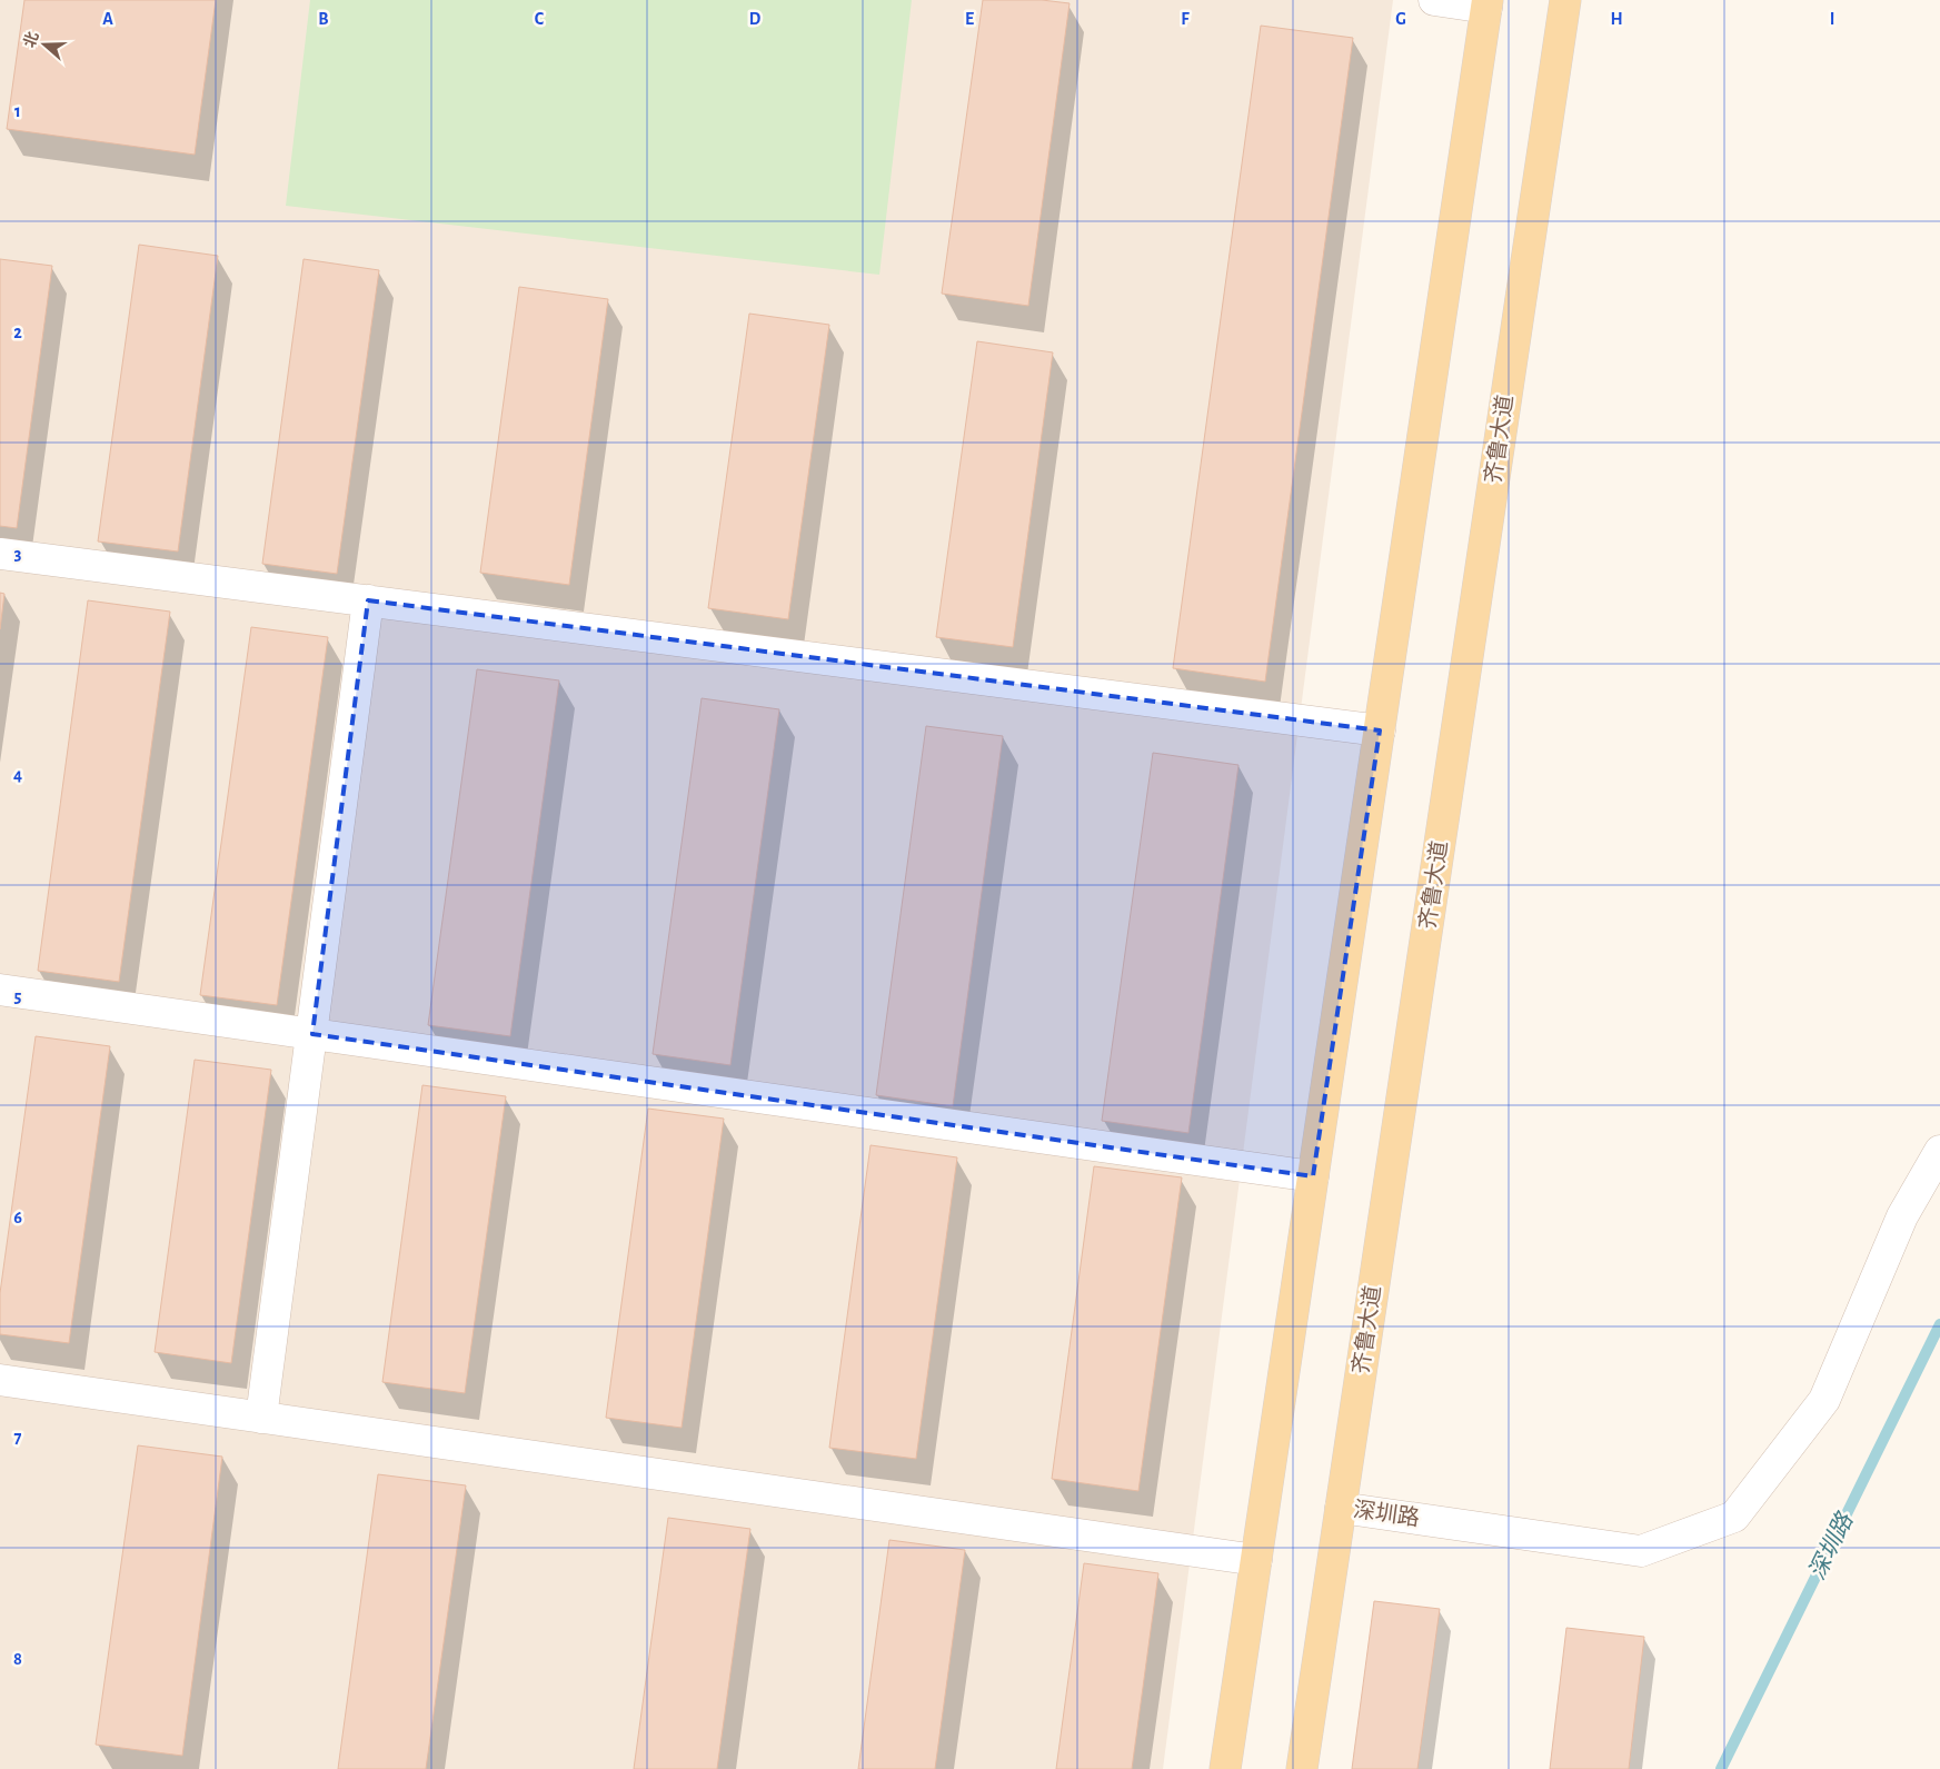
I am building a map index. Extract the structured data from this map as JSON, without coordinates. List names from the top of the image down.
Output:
{
  "streets": {
    "main road": ["齐鲁大道"],
    "street": ["深圳路"]
  },
  "crossings": [
    ["齐鲁大道", "深圳路"]
  ],
  "water": ["深圳路"],
  "north": "left",
  "grid": {
    "columns": [
      "A",
      "B",
      "C",
      "D",
      "E",
      "F",
      "G",
      "H",
      "I"
    ],
    "rows": [
      "1",
      "2",
      "3",
      "4",
      "5",
      "6",
      "7",
      "8"
    ]
  }
}
